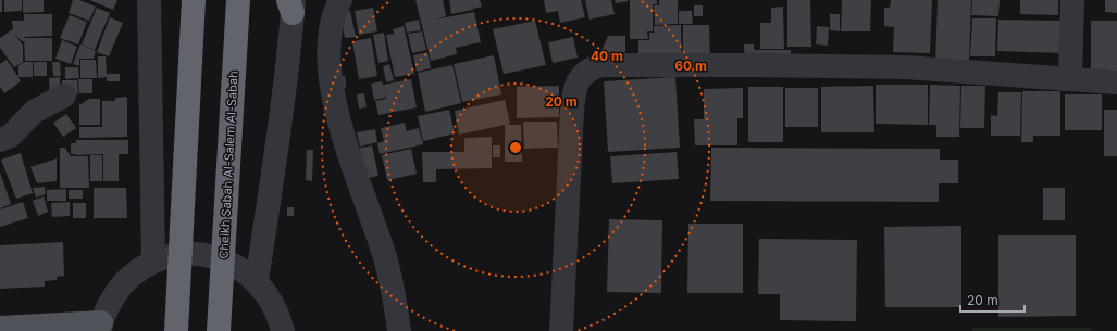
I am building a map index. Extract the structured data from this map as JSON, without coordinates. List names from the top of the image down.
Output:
{
  "streets": {
    "highway": ["Cheikh Sabah Al-Salem Al-Sabah"]
  },
  "scale_bar": "20 m",
  "rings": ["40 m", "60 m", "20 m"]
}
